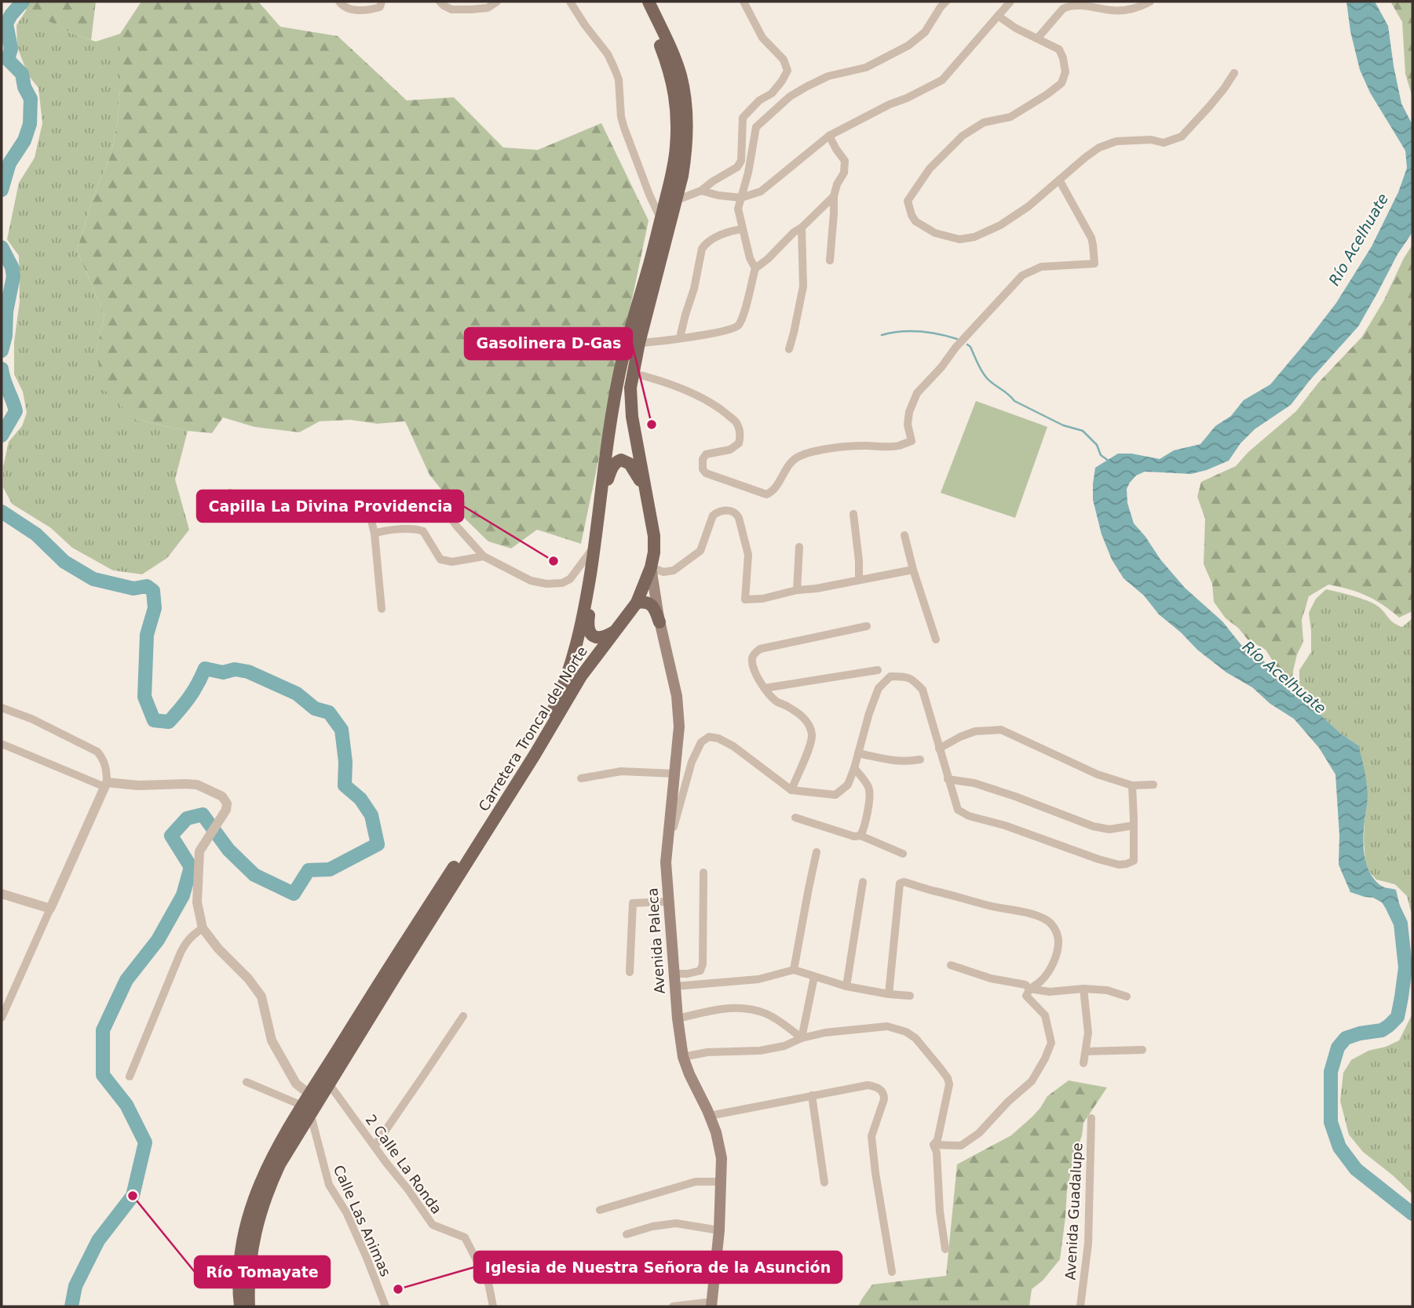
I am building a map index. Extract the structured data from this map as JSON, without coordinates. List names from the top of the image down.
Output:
{
  "streets": {
    "main road": ["Carretera Troncal del Norte", "Avenida Paleca"],
    "street": ["2 Calle La Ronda", "Avenida Guadalupe", "Calle Las Animas"]
  },
  "crossings": [
    ["Carretera Troncal del Norte", "Avenida Paleca"],
    ["Carretera Troncal del Norte", "2 Calle La Ronda"],
    ["Carretera Troncal del Norte", "Calle Las Animas"]
  ],
  "water": ["Río Acelhuate"],
  "places": [
    "Gasolinera D-Gas",
    "Capilla La Divina Providencia",
    "Río Tomayate",
    "Iglesia de Nuestra Señora de la Asunción"
  ]
}
